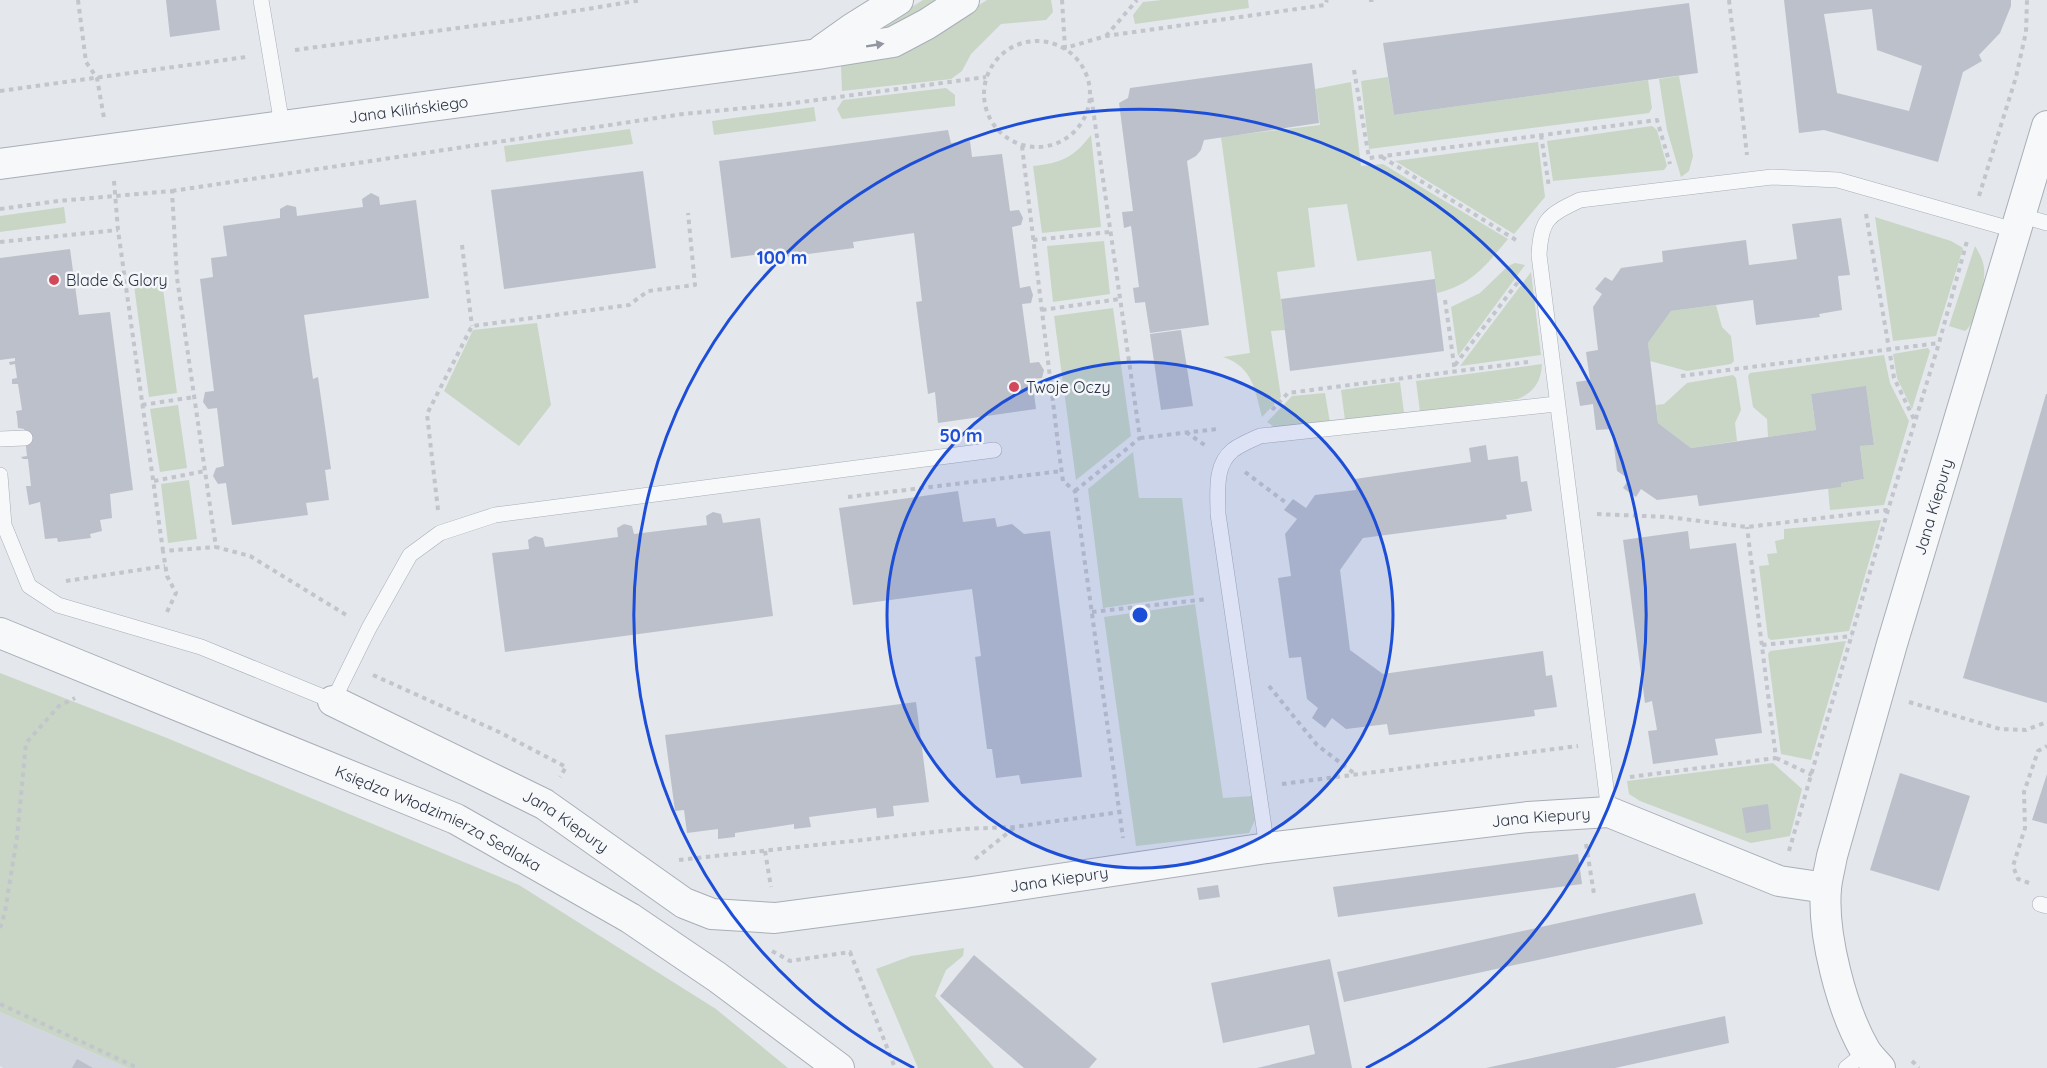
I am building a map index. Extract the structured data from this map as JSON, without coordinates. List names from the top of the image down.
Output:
{
  "streets": {
    "street": ["Jana Kilińskiego", "Jana Kiepury", "Księdza Włodzimierza Sedlaka"]
  },
  "places": ["Blade & Glory", "Twoje Oczy"],
  "rings": ["100 m", "50 m"]
}
